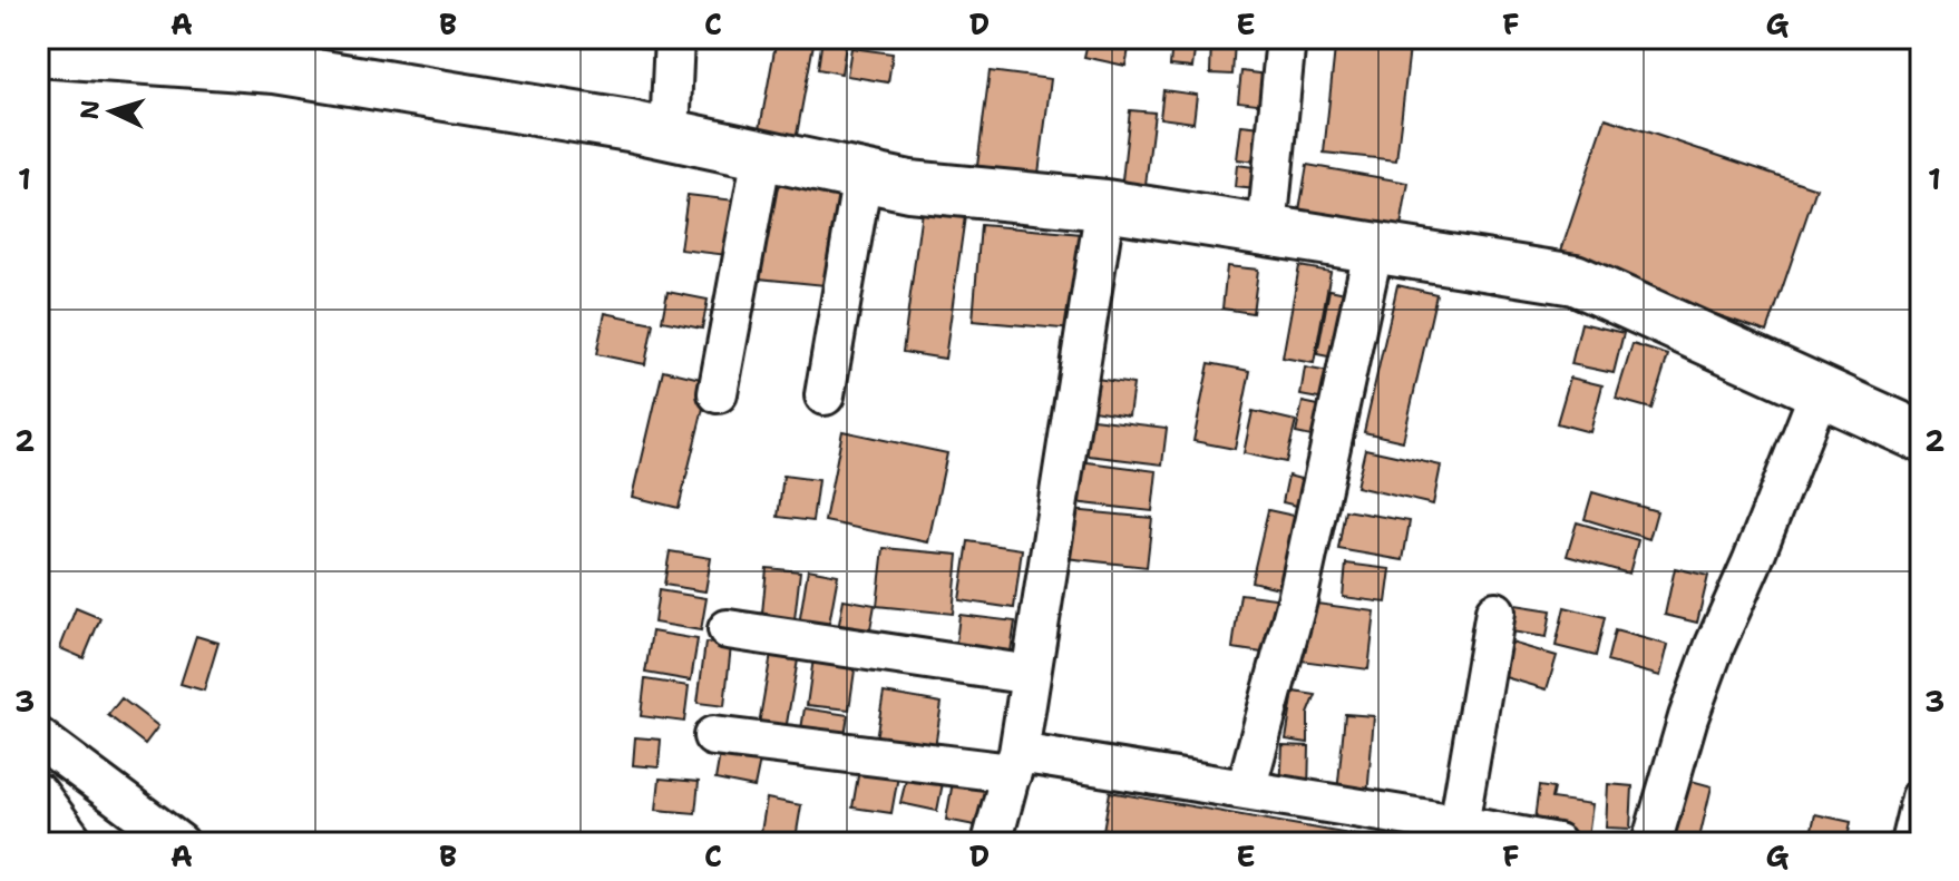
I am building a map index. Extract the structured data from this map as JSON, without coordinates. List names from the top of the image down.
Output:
{
  "north": "left",
  "grid": {
    "columns": [
      "A",
      "B",
      "C",
      "D",
      "E",
      "F",
      "G"
    ],
    "rows": ["1", "2", "3"]
  }
}
